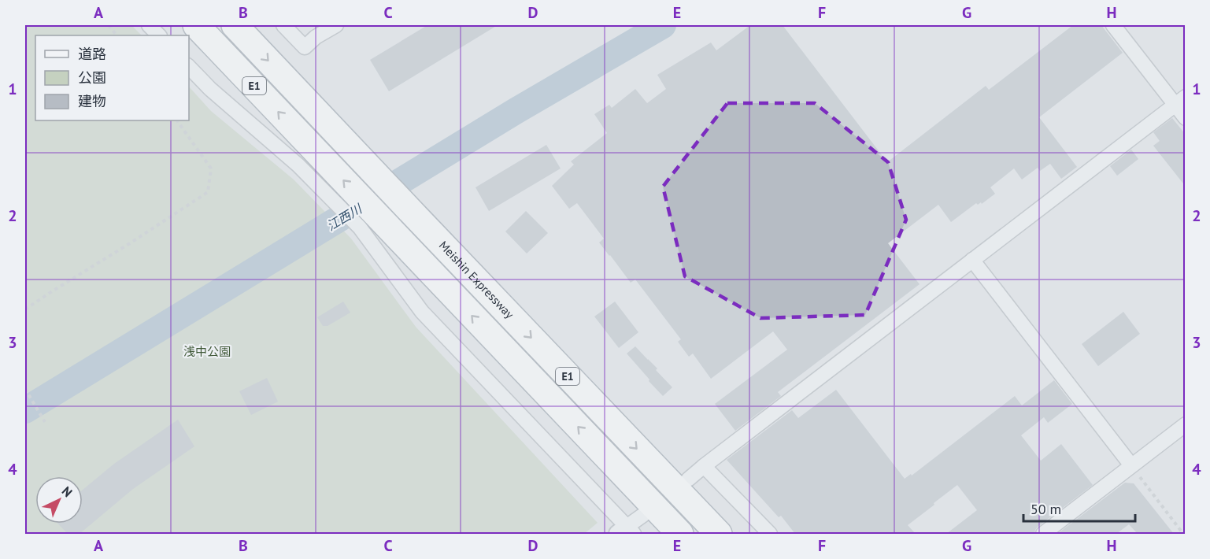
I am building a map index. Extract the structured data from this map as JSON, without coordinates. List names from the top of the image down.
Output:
{
  "streets": {
    "highway": ["E1", "Meishin Expressway"]
  },
  "water": ["江西川"],
  "parks": ["浅中公園"],
  "legend": ["道路", "公園", "建物"],
  "scale_bar": "50 m",
  "north": "top right",
  "grid": {
    "columns": [
      "A",
      "B",
      "C",
      "D",
      "E",
      "F",
      "G",
      "H"
    ],
    "rows": [
      "1",
      "2",
      "3",
      "4"
    ]
  }
}
